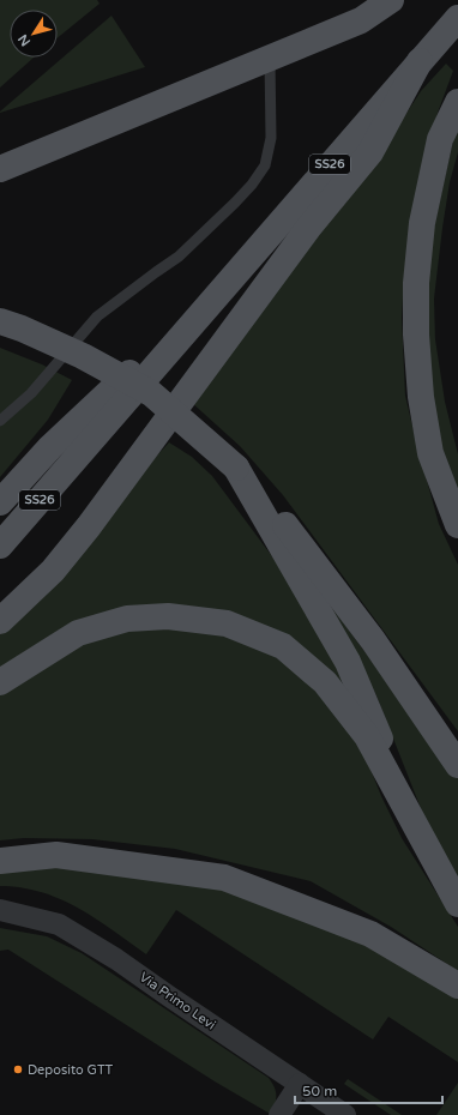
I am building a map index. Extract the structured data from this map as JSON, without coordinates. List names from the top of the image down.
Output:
{
  "streets": {
    "main road": ["SS26"],
    "street": ["Via Primo Levi"]
  },
  "places": ["Deposito GTT"],
  "scale_bar": "50 m",
  "north": "bottom left"
}
